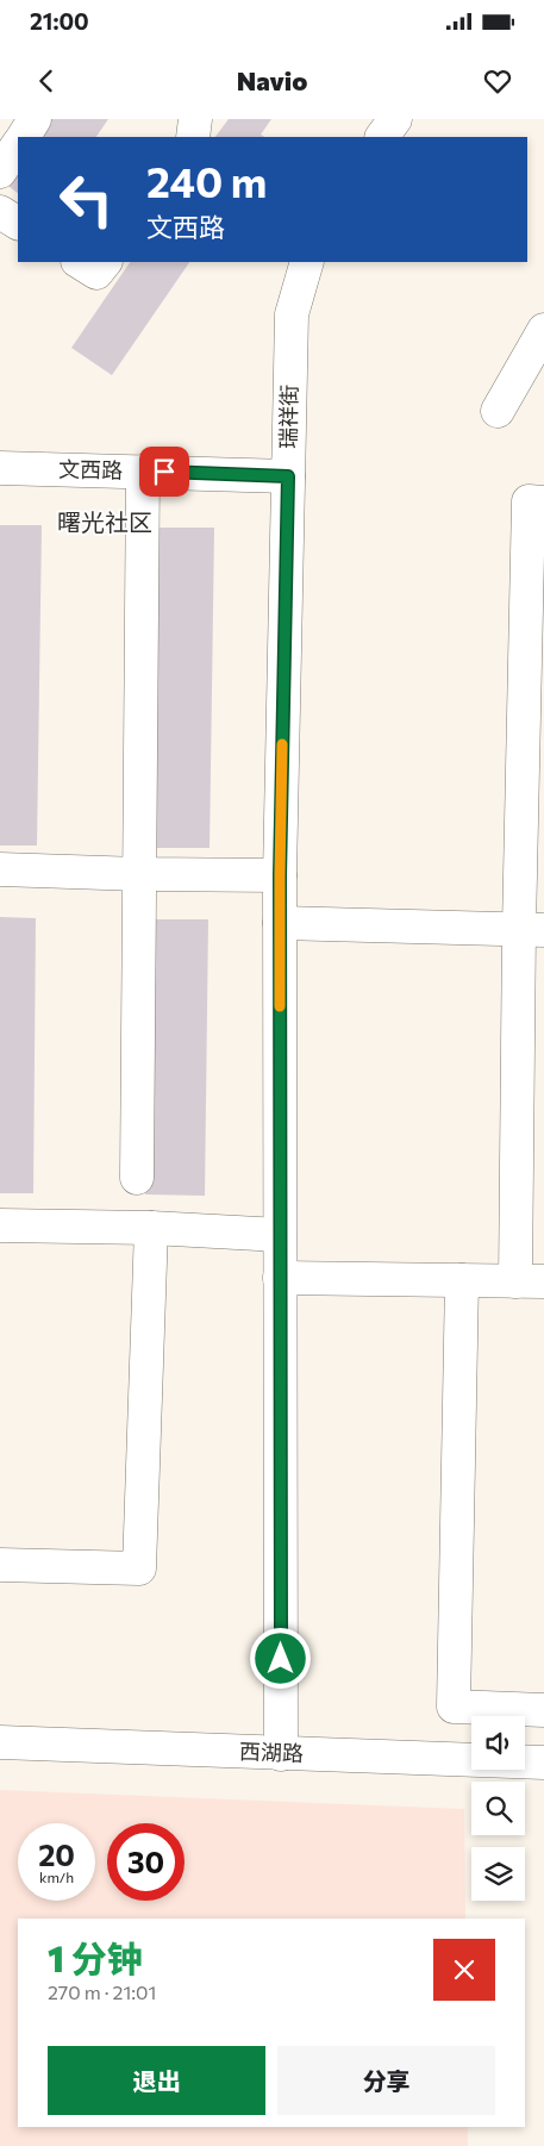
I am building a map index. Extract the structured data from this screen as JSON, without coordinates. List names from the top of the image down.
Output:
{
  "streets": {
    "street": ["瑞祥街", "文西路", "西湖路"]
  },
  "crossings": [
    ["瑞祥街", "文西路"],
    ["瑞祥街", "西湖路"]
  ],
  "districts": ["曙光社区"],
  "page": {
    "status": "21:00",
    "header": "Navio",
    "turn": ["240 m", "文西路"],
    "speed": "20 km/h",
    "limit": "30",
    "heading": ["1 分钟", "270 m · 21:01"],
    "buttons": ["退出", "分享"]
  }
}
